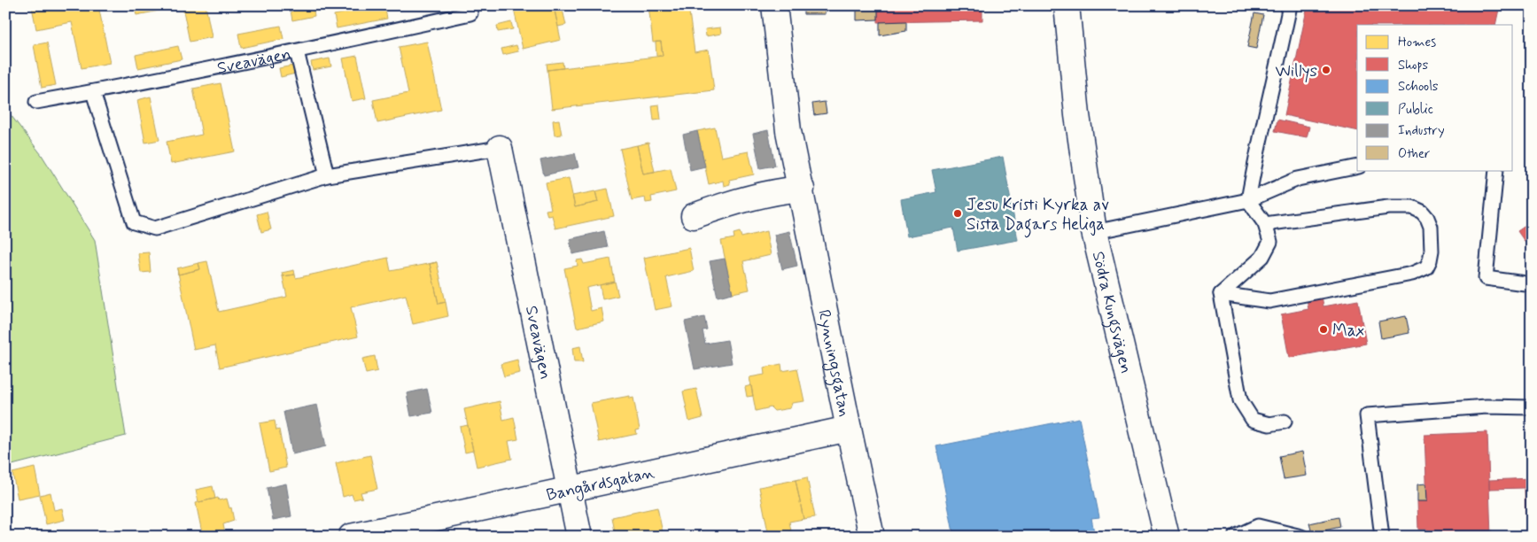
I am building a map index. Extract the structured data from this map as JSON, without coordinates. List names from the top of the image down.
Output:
{
  "streets": {
    "street": [
      "Sveavägen",
      "Södra Kungsvägen",
      "Rynningsgatan",
      "Bangårdsgatan"
    ]
  },
  "crossings": [
    ["Sveavägen", "Bangårdsgatan"],
    ["Rynningsgatan", "Bangårdsgatan"]
  ],
  "places": ["Willys", "Jesu Kristi Kyrka av Sista Dagars Heliga", "Max"],
  "legend": [
    "Homes",
    "Shops",
    "Schools",
    "Public",
    "Industry",
    "Other"
  ]
}
